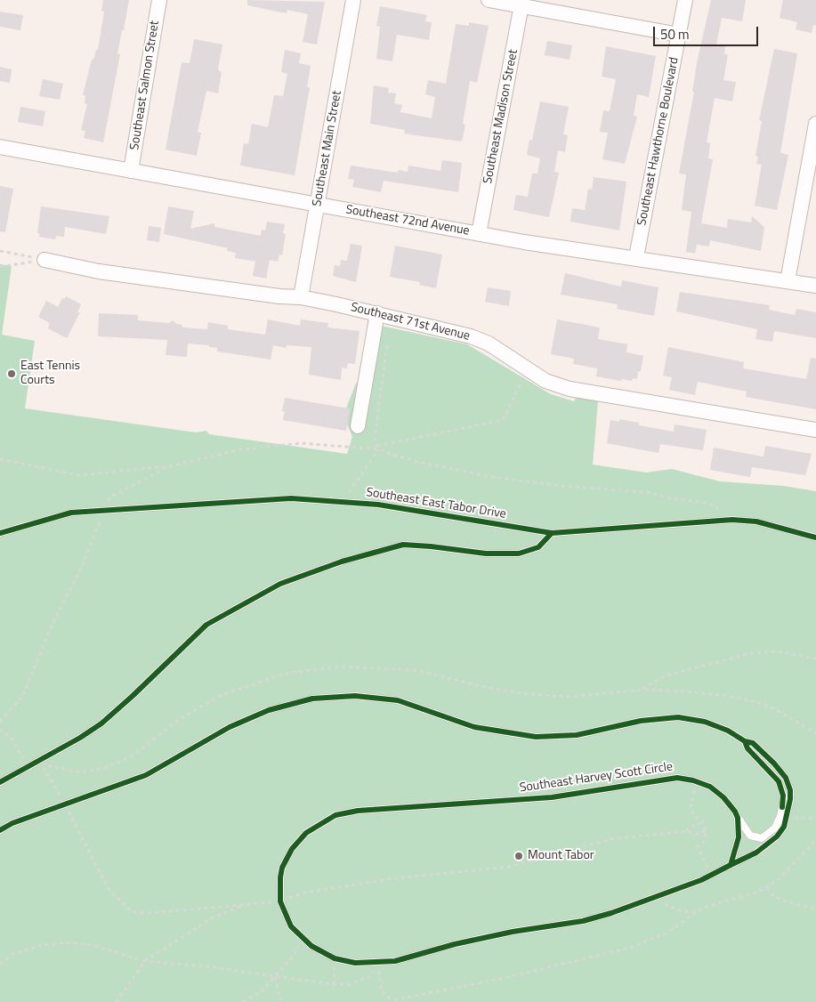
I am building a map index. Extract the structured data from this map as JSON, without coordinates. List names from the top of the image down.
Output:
{
  "streets": {
    "street": [
      "Southeast Salmon Street",
      "Southeast Madison Street",
      "Southeast Hawthorne Boulevard",
      "Southeast Main Street",
      "Southeast 72nd Avenue",
      "Southeast 71st Avenue"
    ],
    "lane": ["Southeast East Tabor Drive", "Southeast Harvey Scott Circle"]
  },
  "crossings": [
    ["Southeast Salmon Street", "Southeast 72nd Avenue"],
    ["Southeast Madison Street", "Southeast 72nd Avenue"],
    ["Southeast Hawthorne Boulevard", "Southeast 72nd Avenue"],
    ["Southeast Main Street", "Southeast 72nd Avenue"],
    ["Southeast Main Street", "Southeast 71st Avenue"]
  ],
  "places": ["East Tennis Courts", "Mount Tabor"],
  "scale_bar": "50 m"
}
